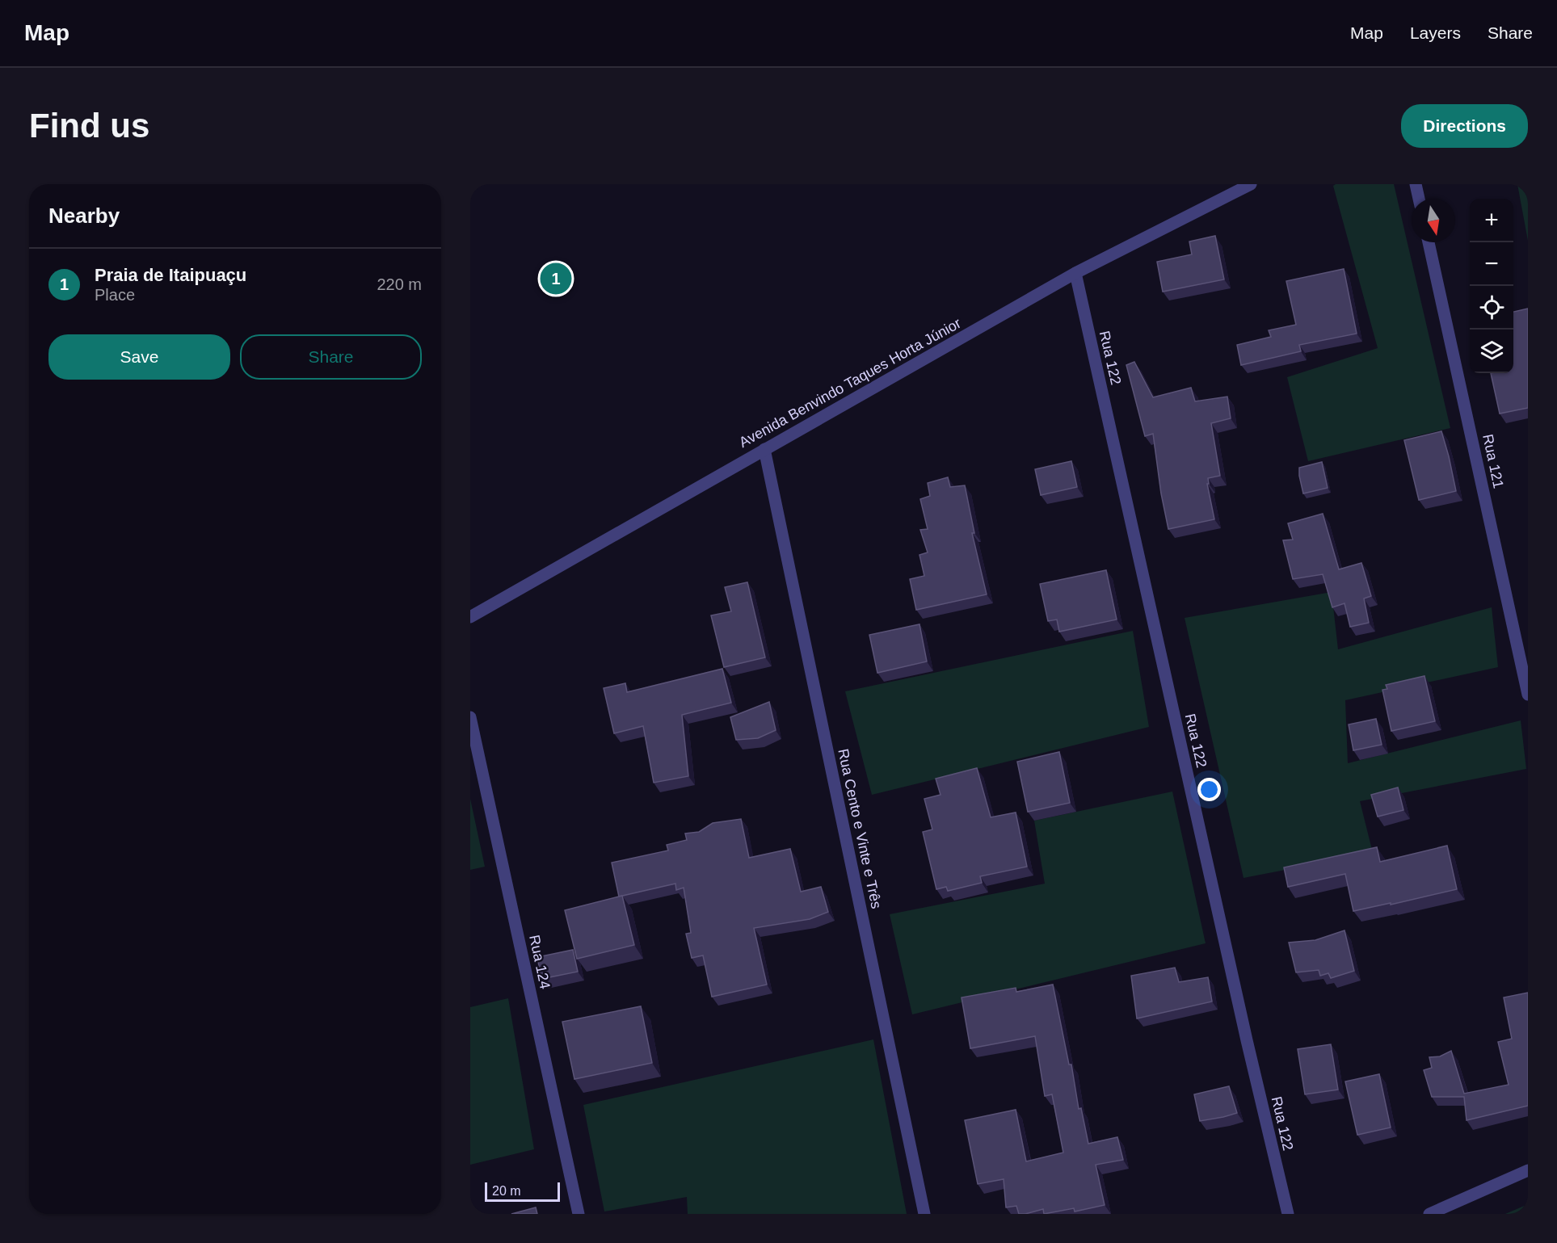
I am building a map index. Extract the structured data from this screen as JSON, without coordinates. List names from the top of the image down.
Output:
{
  "streets": {
    "street": [
      "Rua 122",
      "Avenida Benvindo Taques Horta Júnior",
      "Rua 121",
      "Rua Cento e Vinte e Três",
      "Rua 124"
    ]
  },
  "crossings": [
    ["Rua 122", "Avenida Benvindo Taques Horta Júnior"],
    ["Avenida Benvindo Taques Horta Júnior", "Rua Cento e Vinte e Três"]
  ],
  "scale_bar": "20 m",
  "north": "bottom",
  "page": {
    "header": "Map",
    "nav": ["Map", "Layers", "Share"],
    "buttons": [
      "Directions",
      ["Save", "Share"]
    ],
    "title": "Find us",
    "heading": "Nearby",
    "map_buttons": ["+", "−"],
    "list": [
      {
        "mark": "1",
        "name": "Praia de Itaipuaçu",
        "note": "Place",
        "value": "220 m"
      }
    ],
    "pins": "1",
    "scale": "20 m"
  }
}
